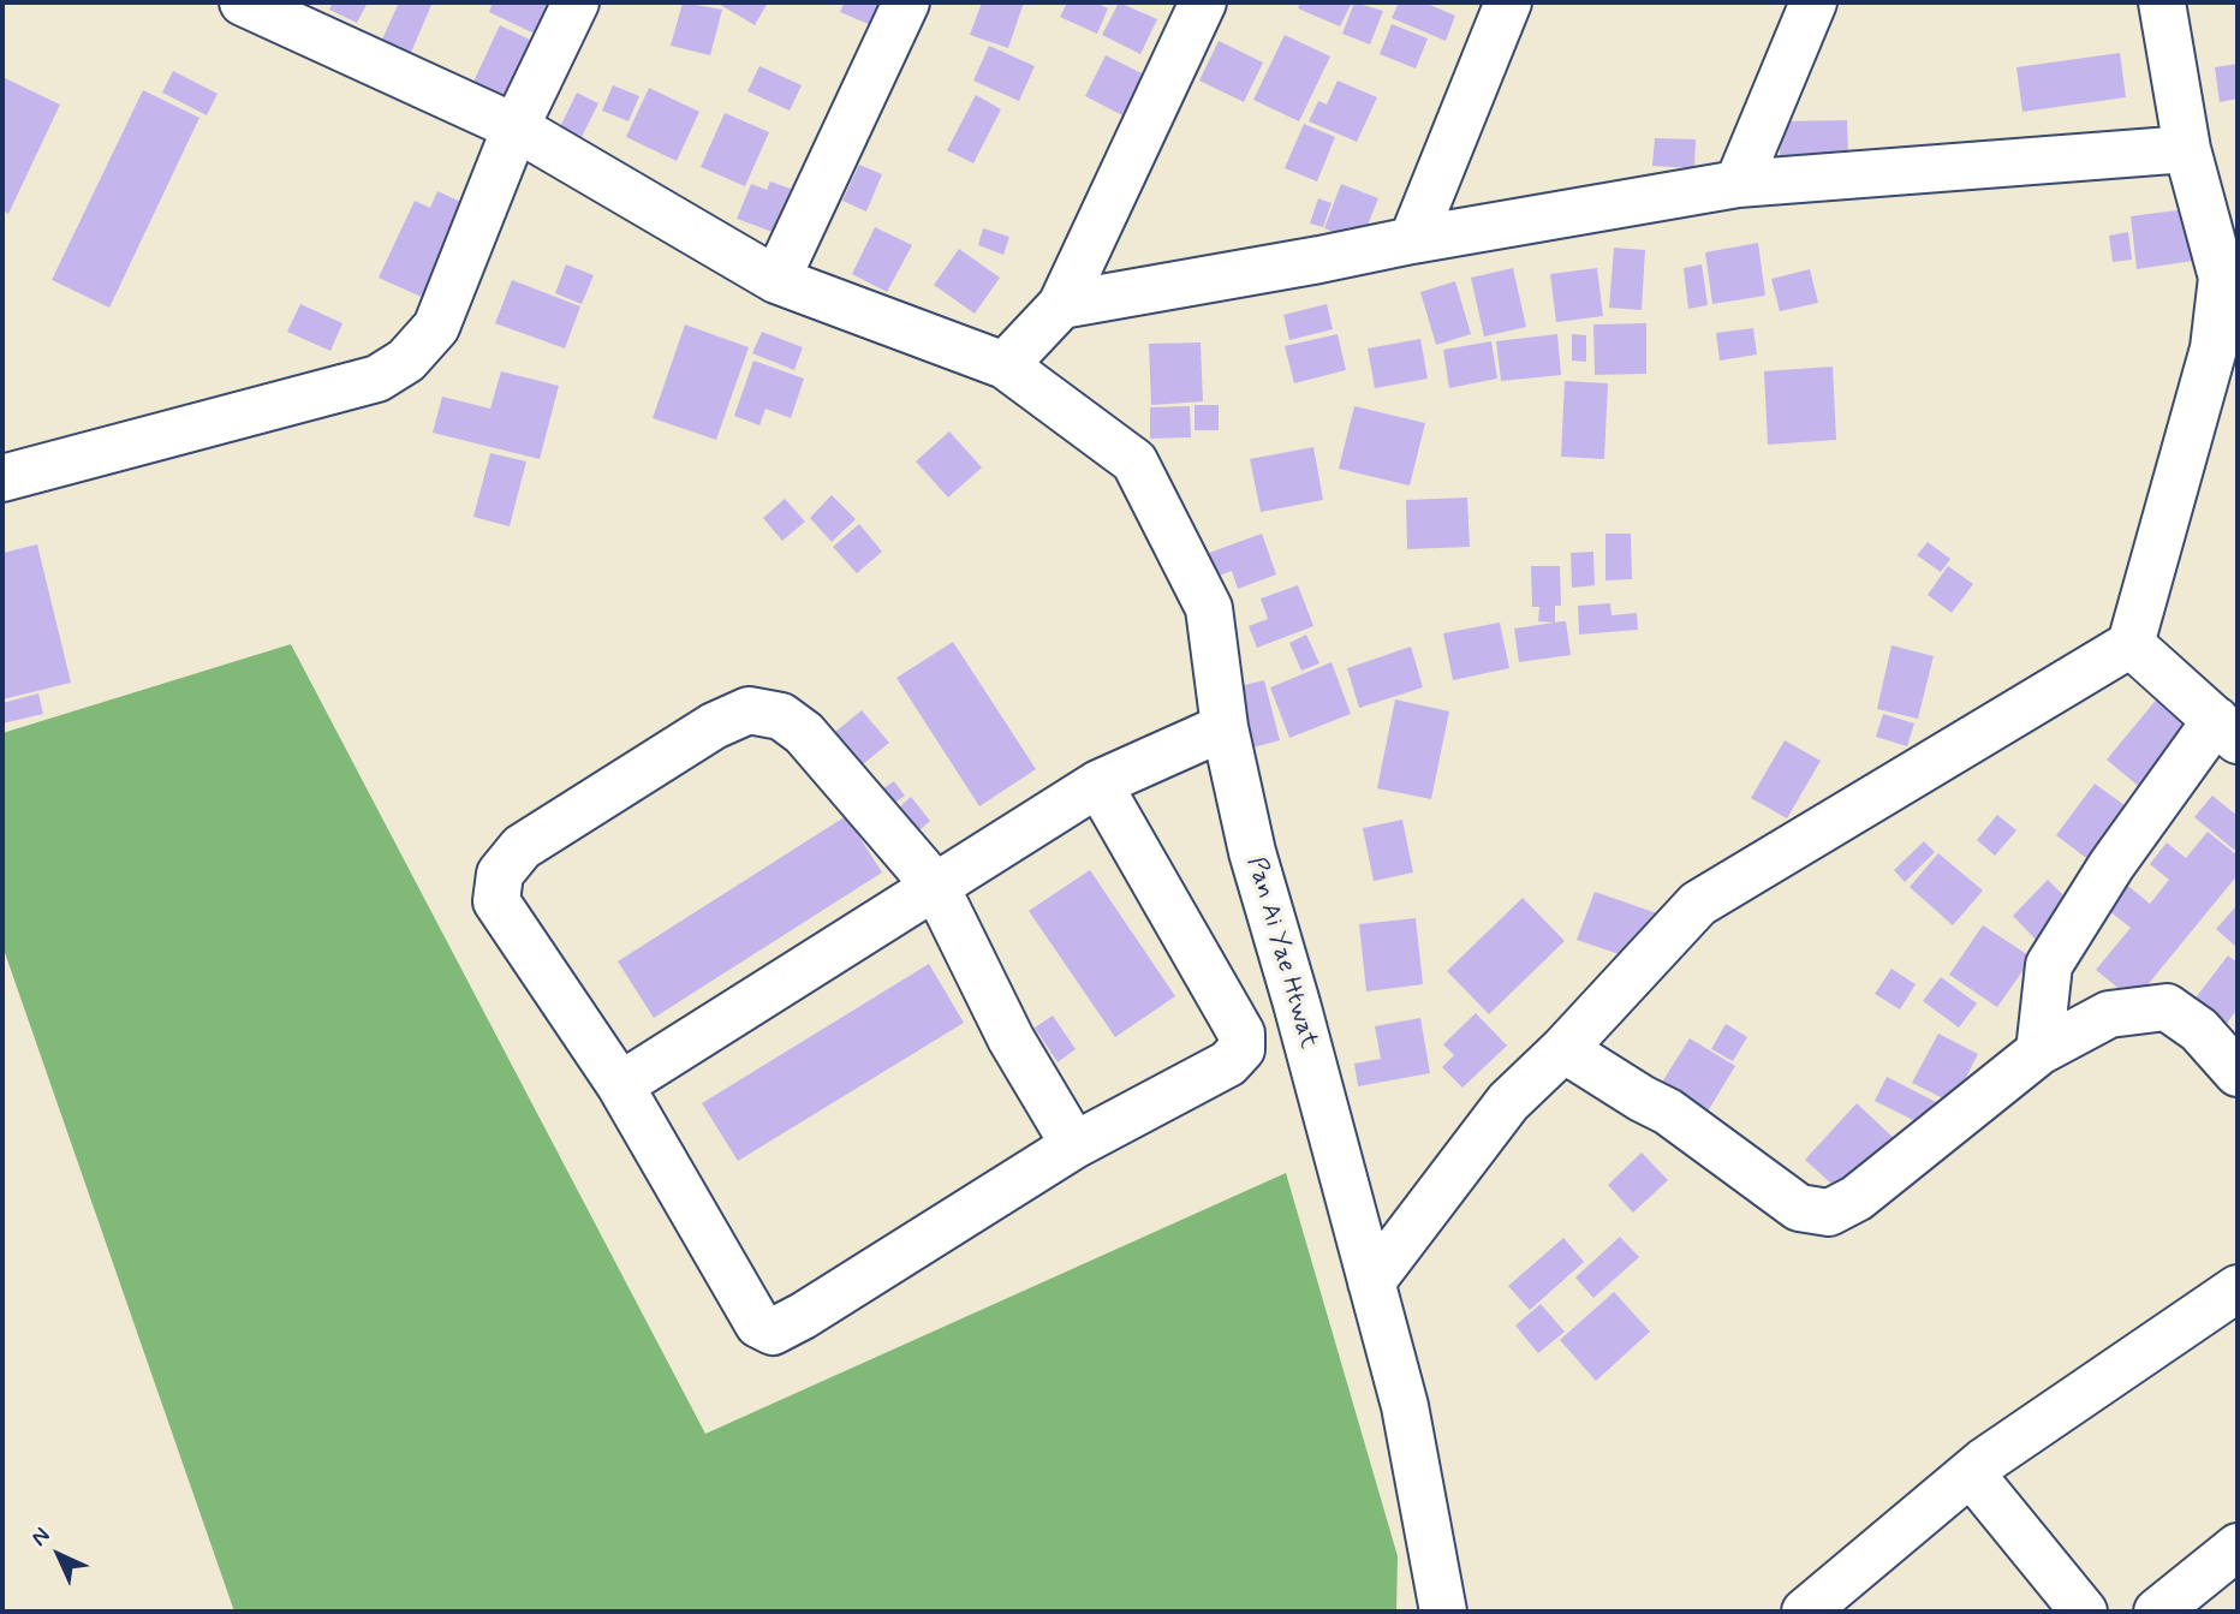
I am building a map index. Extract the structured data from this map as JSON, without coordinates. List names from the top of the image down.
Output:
{
  "streets": {
    "street": ["Pan Ai Yae Htwat"]
  },
  "north": "top left"
}
